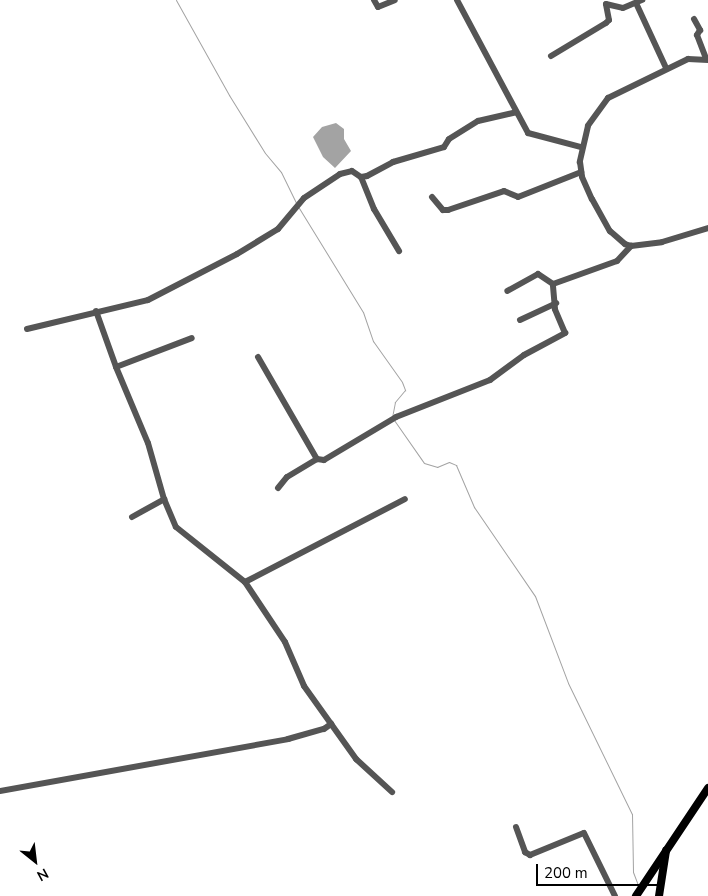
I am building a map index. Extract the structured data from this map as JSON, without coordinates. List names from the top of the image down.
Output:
{
  "scale_bar": "200 m",
  "north": "bottom right"
}
